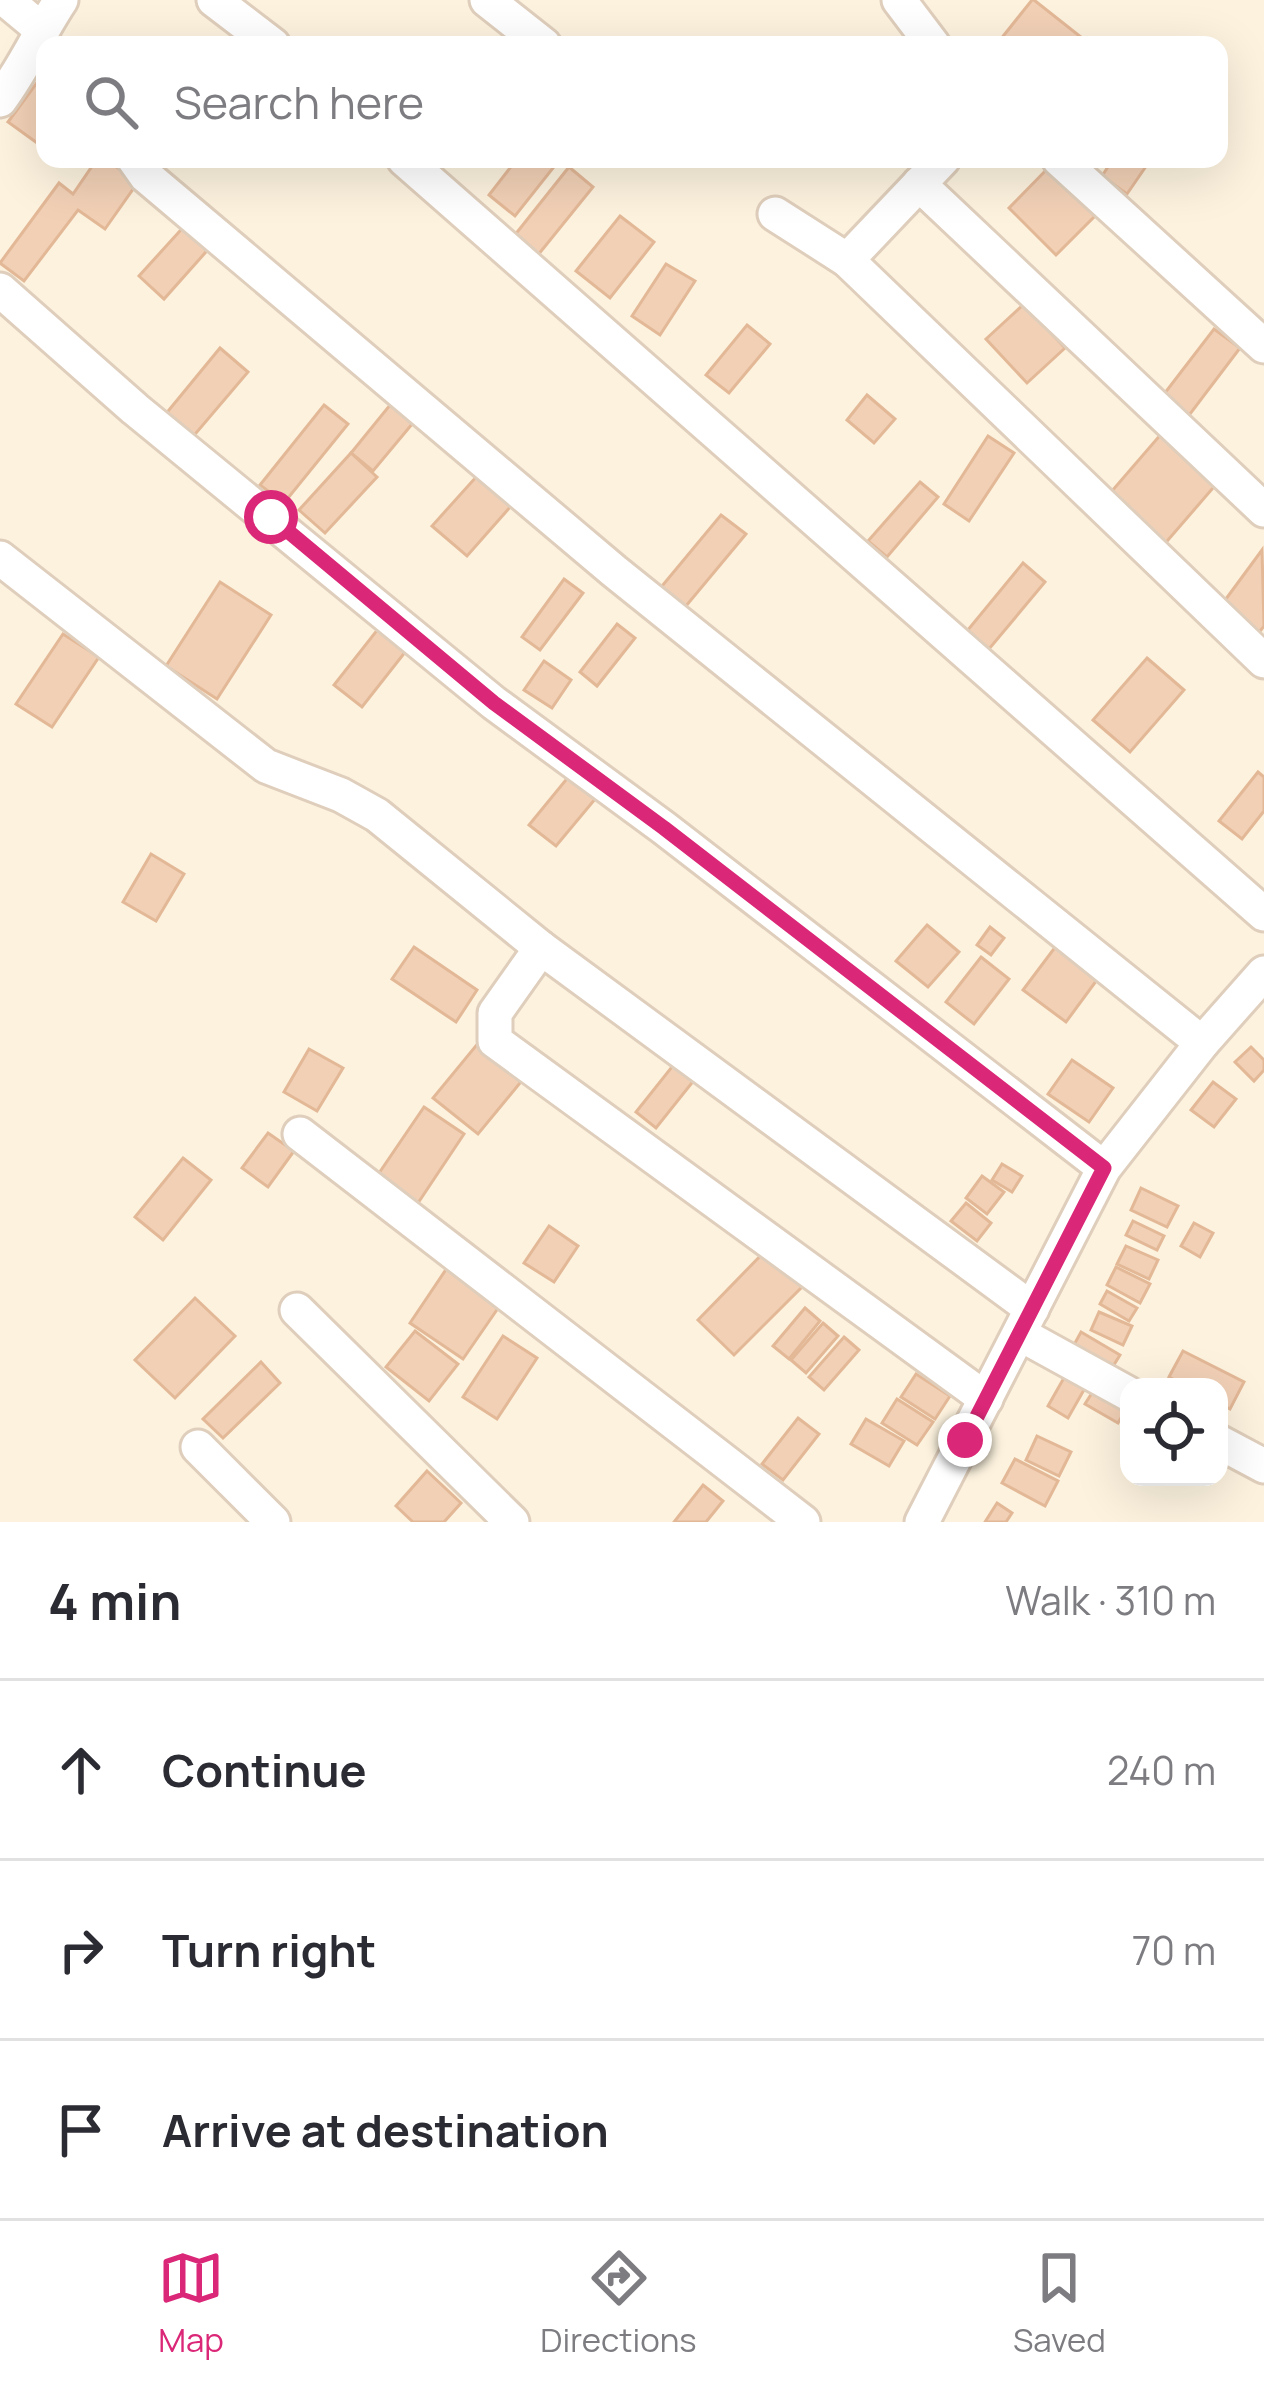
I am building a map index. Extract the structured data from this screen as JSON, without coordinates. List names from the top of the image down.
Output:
{
  "page": {
    "search": "Search here",
    "heading": ["4 min", "Walk · 310 m"],
    "list": [
      ["Continue", "240 m"],
      ["Turn right", "70 m"],
      "Arrive at destination"
    ],
    "nav": ["Map", "Directions", "Saved"]
  }
}
